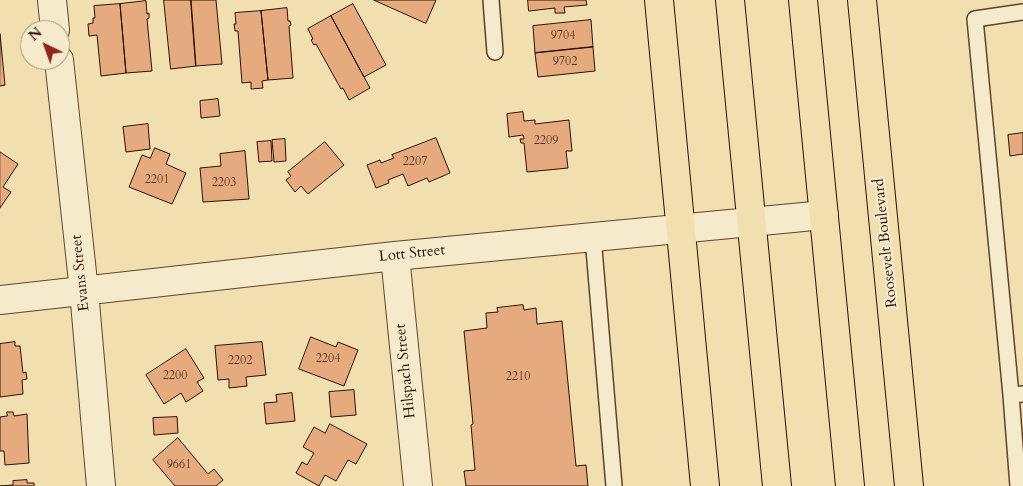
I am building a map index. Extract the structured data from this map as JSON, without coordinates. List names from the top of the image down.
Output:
{
  "streets": {
    "highway": ["Roosevelt Boulevard"],
    "street": ["Lott Street", "Evans Street", "Hilspach Street"]
  },
  "crossings": [
    ["Lott Street", "Evans Street"],
    ["Lott Street", "Hilspach Street"]
  ],
  "house_numbers": [
    "9704",
    "9702",
    "2209",
    "2207",
    "2201",
    "2203",
    "2204",
    "2202",
    "2200",
    "2210",
    "9661"
  ],
  "north": "top left"
}
